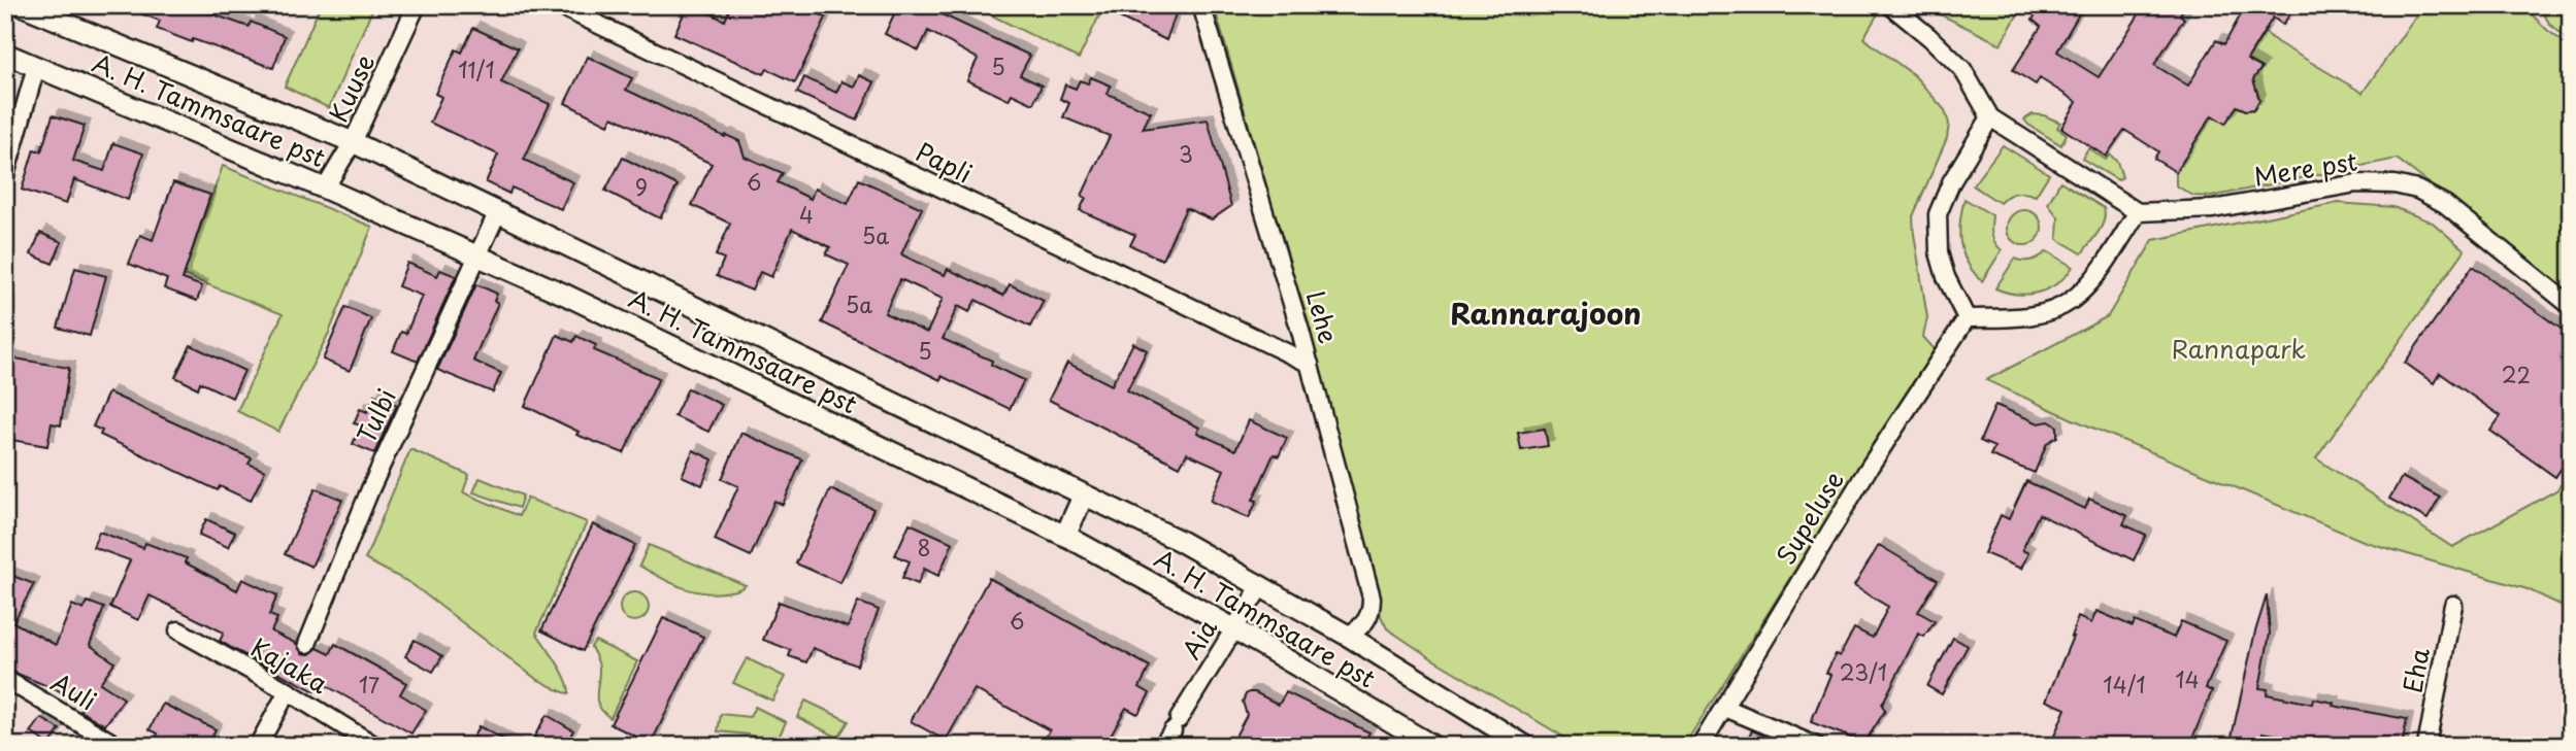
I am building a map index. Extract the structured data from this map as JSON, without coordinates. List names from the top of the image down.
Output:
{
  "streets": {
    "street": [
      "Kuuse",
      "A. H. Tammsaare pst",
      "Papli",
      "Mere pst",
      "Lehe",
      "Tulbi",
      "Supeluse",
      "Aia",
      "Kajaka",
      "Eha",
      "Auli"
    ]
  },
  "crossings": [
    ["Kuuse", "A. H. Tammsaare pst"],
    ["A. H. Tammsaare pst", "Lehe"],
    ["A. H. Tammsaare pst", "Tulbi"],
    ["A. H. Tammsaare pst", "Aia"],
    ["Papli", "Lehe"]
  ],
  "districts": ["Rannarajoon"],
  "parks": ["Rannapark"],
  "house_numbers": [
    "5",
    "11/1",
    "3",
    "6",
    "9",
    "4",
    "5a",
    "5a",
    "5",
    "22",
    "8",
    "6",
    "23/1",
    "14",
    "17",
    "14/1"
  ]
}
